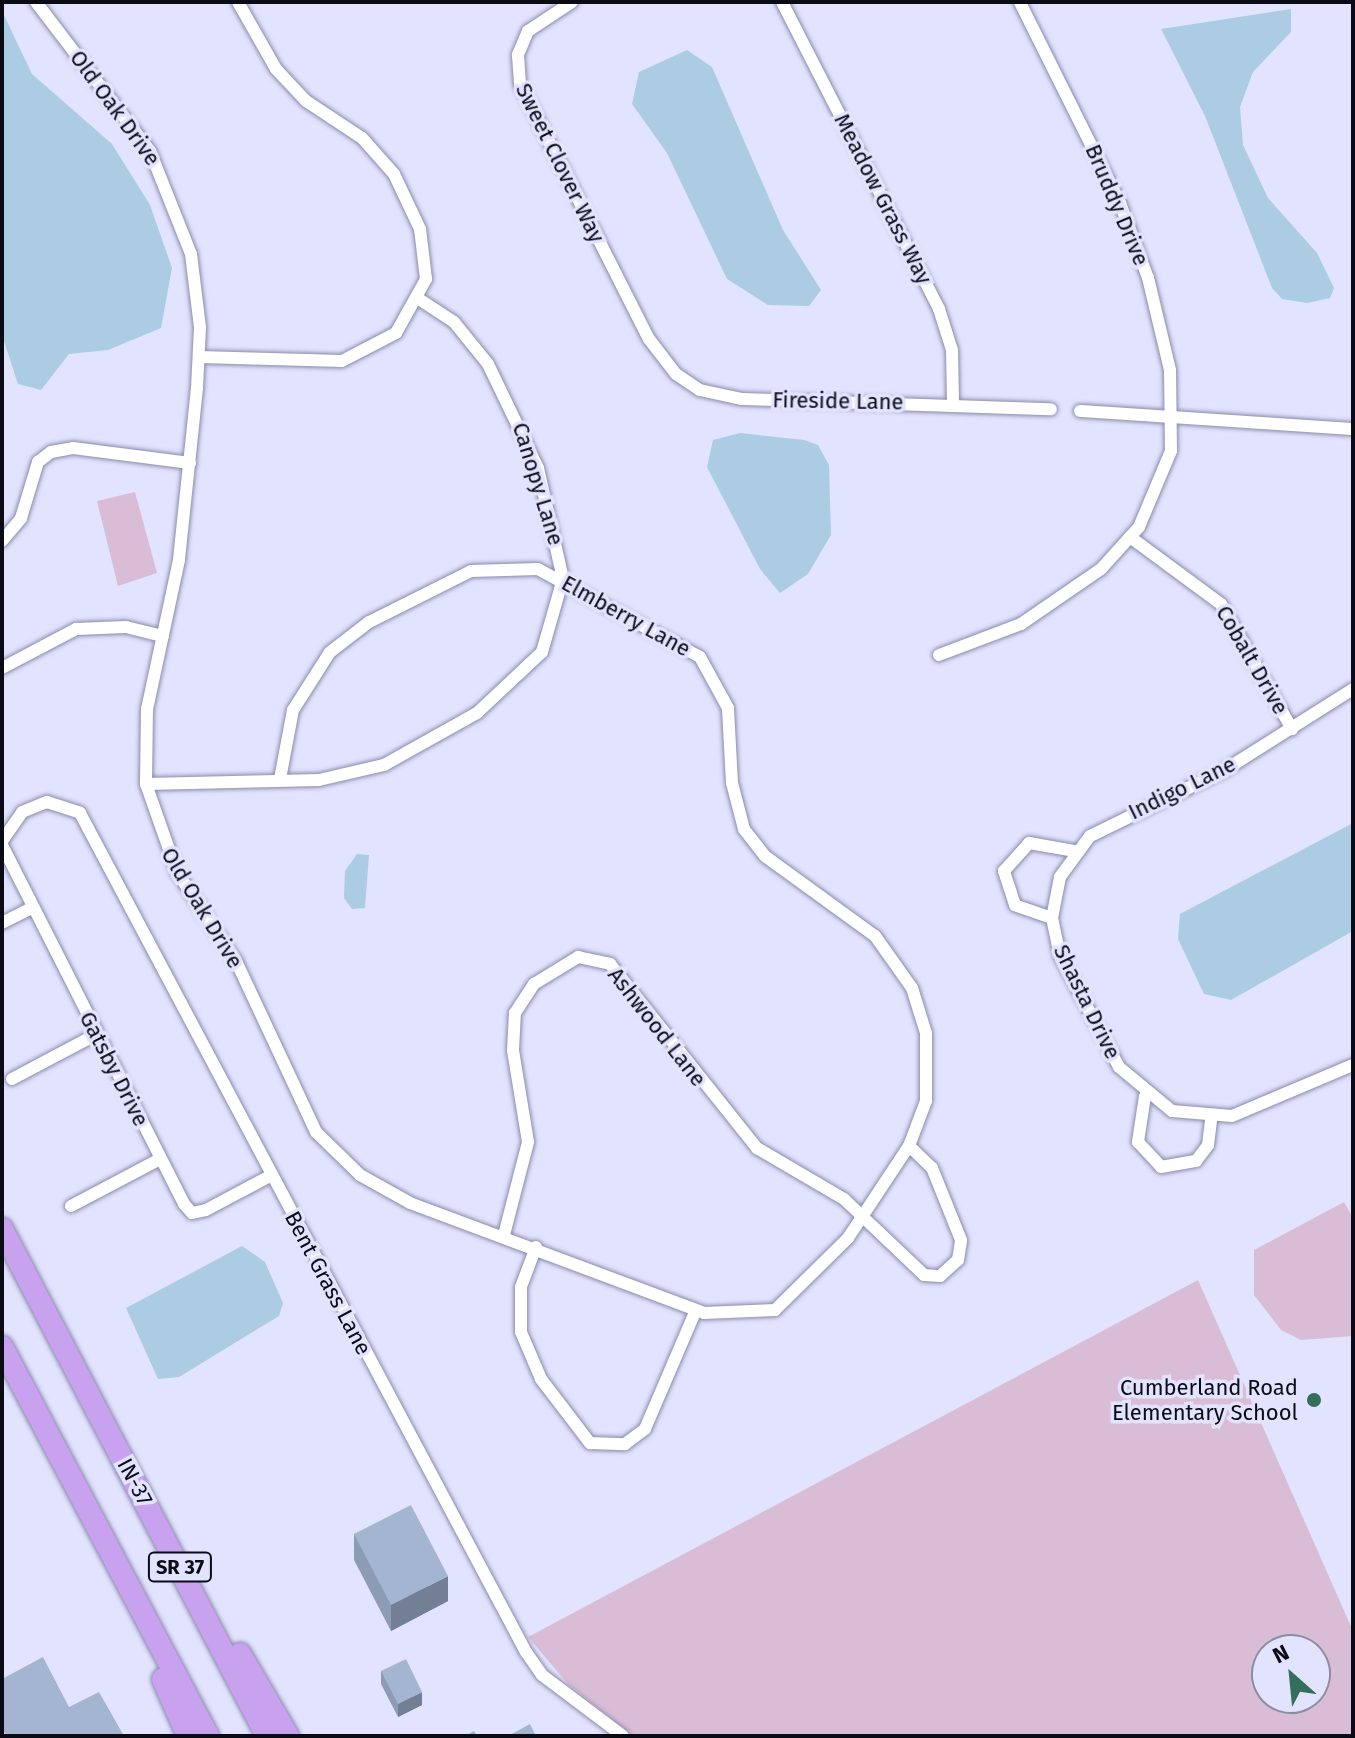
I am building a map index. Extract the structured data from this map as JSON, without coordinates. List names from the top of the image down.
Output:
{
  "streets": {
    "highway": ["IN-37", "SR 37"],
    "street": [
      "Old Oak Drive",
      "Sweet Clover Way",
      "Meadow Grass Way",
      "Bruddy Drive",
      "Fireside Lane",
      "Canopy Lane",
      "Elmberry Lane",
      "Cobalt Drive",
      "Indigo Lane",
      "Shasta Drive",
      "Ashwood Lane",
      "Gatsby Drive",
      "Bent Grass Lane"
    ]
  },
  "crossings": [
    ["Old Oak Drive", "Canopy Lane"],
    ["Old Oak Drive", "Elmberry Lane"],
    ["Old Oak Drive", "Ashwood Lane"],
    ["Sweet Clover Way", "Fireside Lane"],
    ["Meadow Grass Way", "Fireside Lane"],
    ["Bruddy Drive", "Cobalt Drive"],
    ["Canopy Lane", "Elmberry Lane"],
    ["Elmberry Lane", "Ashwood Lane"],
    ["Cobalt Drive", "Indigo Lane"],
    ["Indigo Lane", "Shasta Drive"],
    ["Gatsby Drive", "Bent Grass Lane"]
  ],
  "places": ["Cumberland Road Elementary School"],
  "north": "top left"
}
